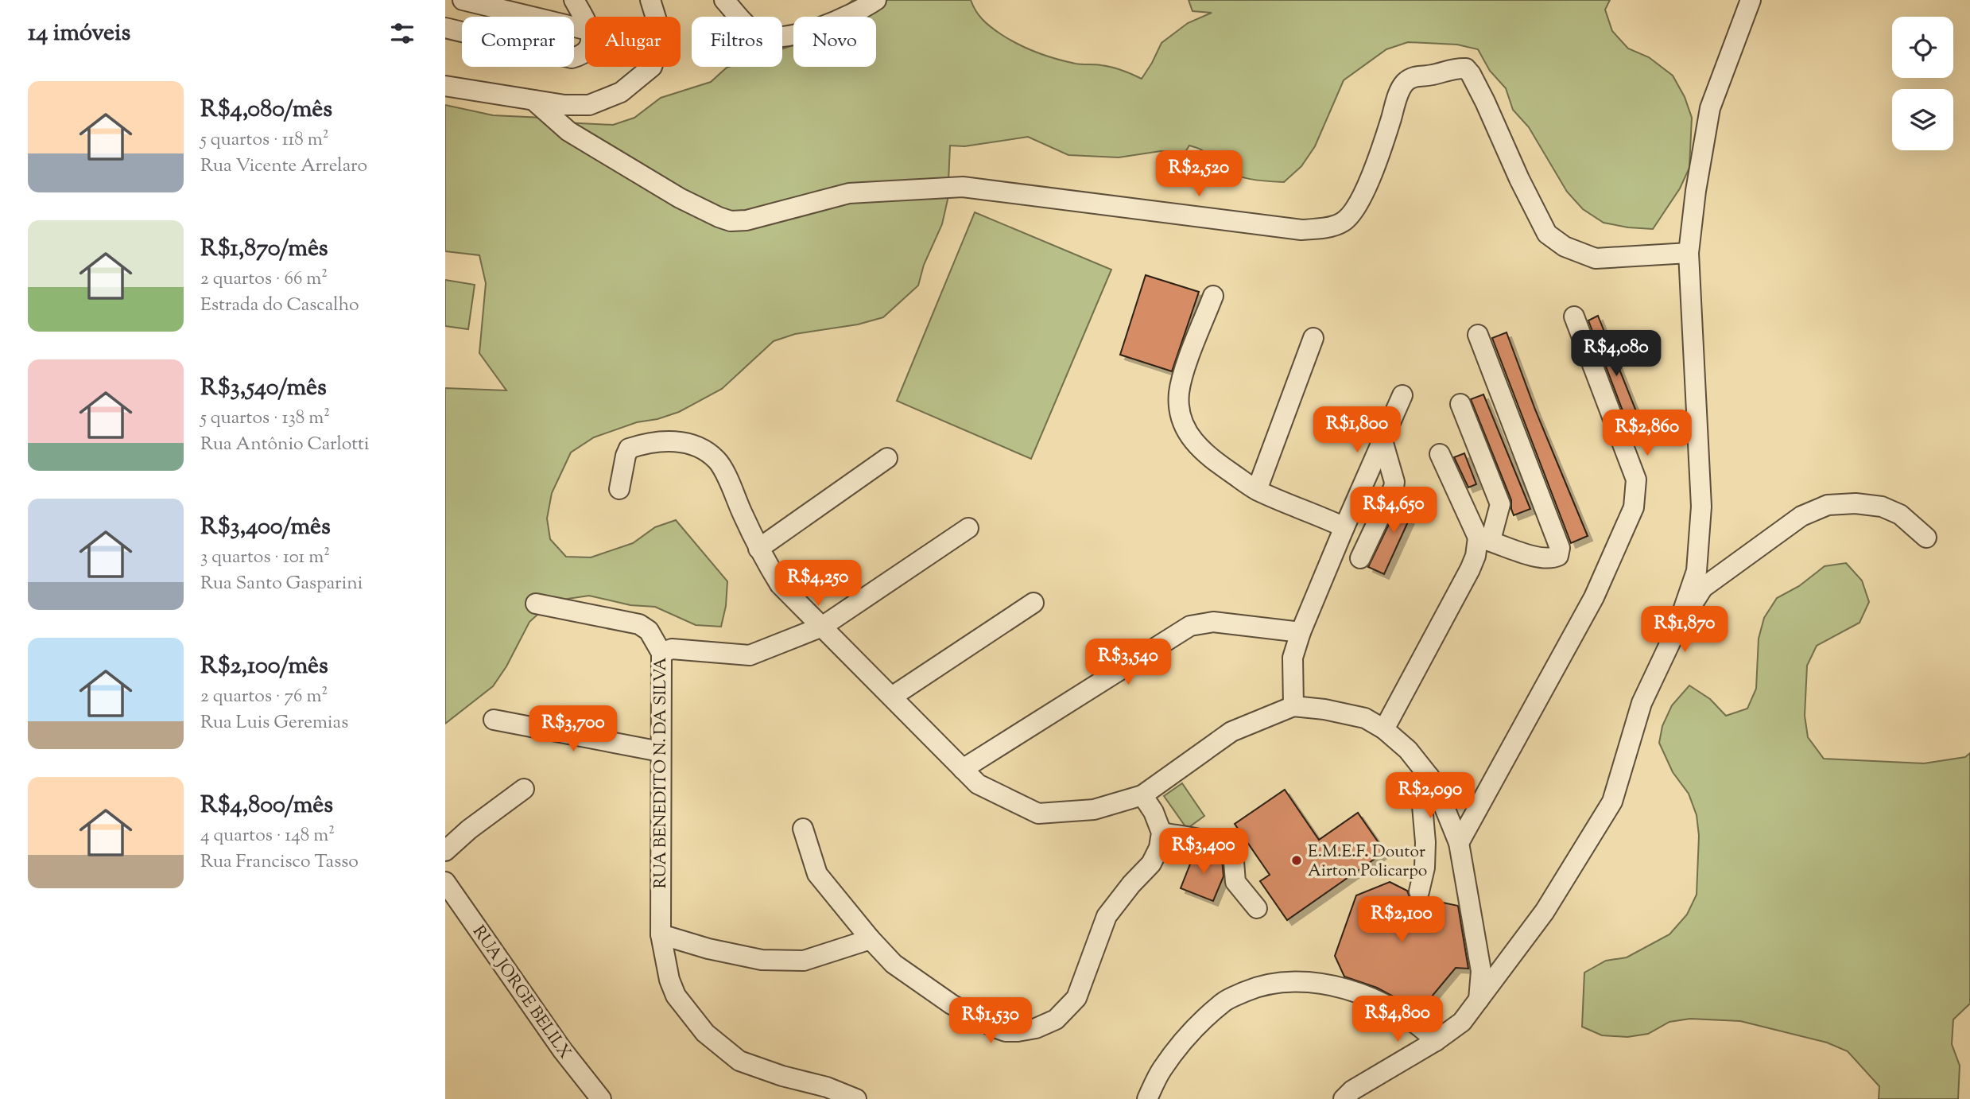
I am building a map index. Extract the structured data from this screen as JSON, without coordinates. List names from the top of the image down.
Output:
{
  "streets": {
    "street": ["RUA BENEDITO N. DA SILVA", "RUA JORGE BELILX"]
  },
  "places": ["E.M.E.F. Doutor Airton Policarpo"],
  "page": {
    "heading": "14 imóveis",
    "chip": [
      "Comprar",
      "Alugar",
      "Filtros",
      "Novo"
    ],
    "list": [
      {
        "name": "R$4,080/mês",
        "note": "5 quartos · 118 m² · Rua Vicente Arrelaro"
      },
      {
        "name": "R$1,870/mês",
        "note": "2 quartos · 66 m² · Estrada do Cascalho"
      },
      {
        "name": "R$3,540/mês",
        "note": "5 quartos · 138 m² · Rua Antônio Carlotti"
      },
      {
        "name": "R$3,400/mês",
        "note": "3 quartos · 101 m² · Rua Santo Gasparini"
      },
      {
        "name": "R$2,100/mês",
        "note": "2 quartos · 76 m² · Rua Luis Geremias"
      },
      {
        "name": "R$4,800/mês",
        "note": "4 quartos · 148 m² · Rua Francisco Tasso"
      }
    ],
    "price": [
      "R$2,520",
      "R$4,080",
      "R$1,800",
      "R$2,860",
      "R$4,650",
      "R$4,250",
      "R$1,870",
      "R$3,540",
      "R$3,700",
      "R$2,090",
      "R$3,400",
      "R$2,100",
      "R$4,800",
      "R$1,530"
    ]
  }
}
